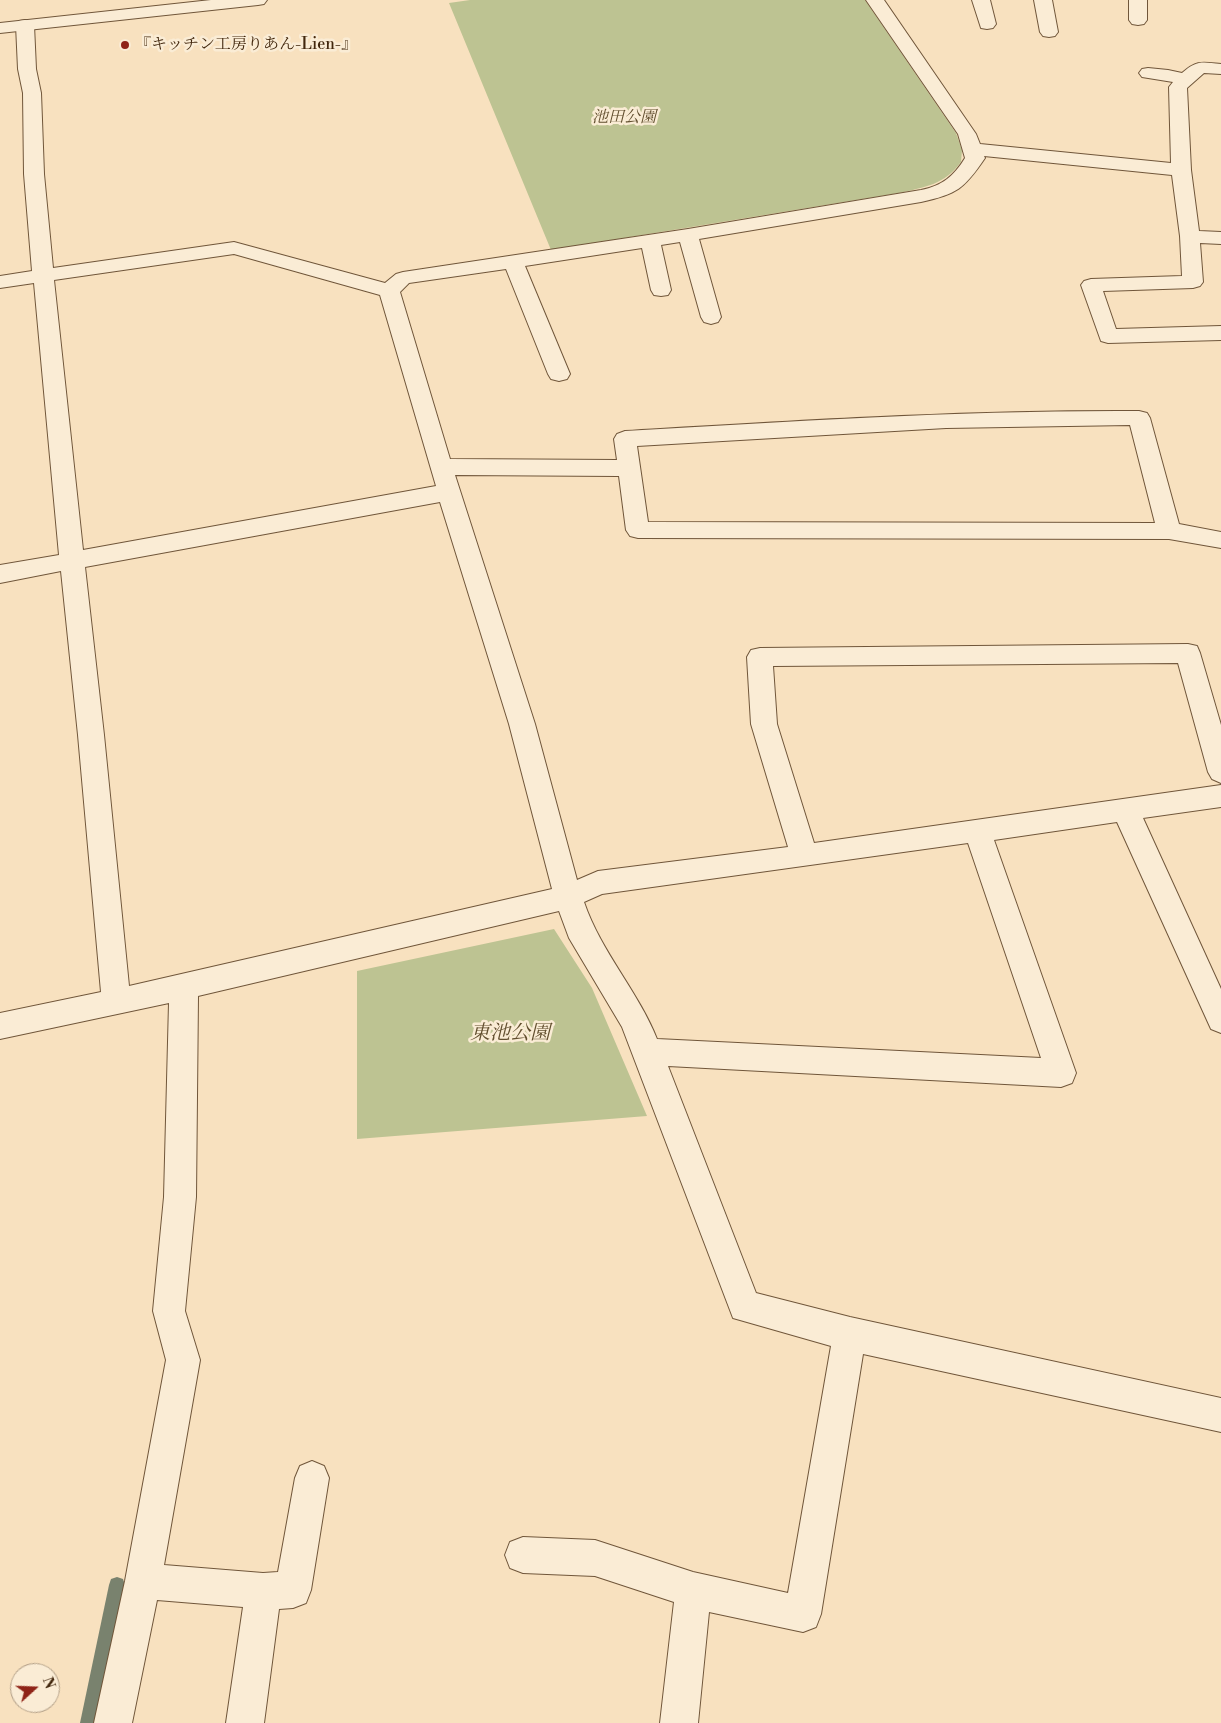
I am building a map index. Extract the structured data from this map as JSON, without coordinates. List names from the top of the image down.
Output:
{
  "parks": ["池田公園", "東池公園"],
  "places": ["『キッチン工房りあん-Lien-』"],
  "north": "right"
}
